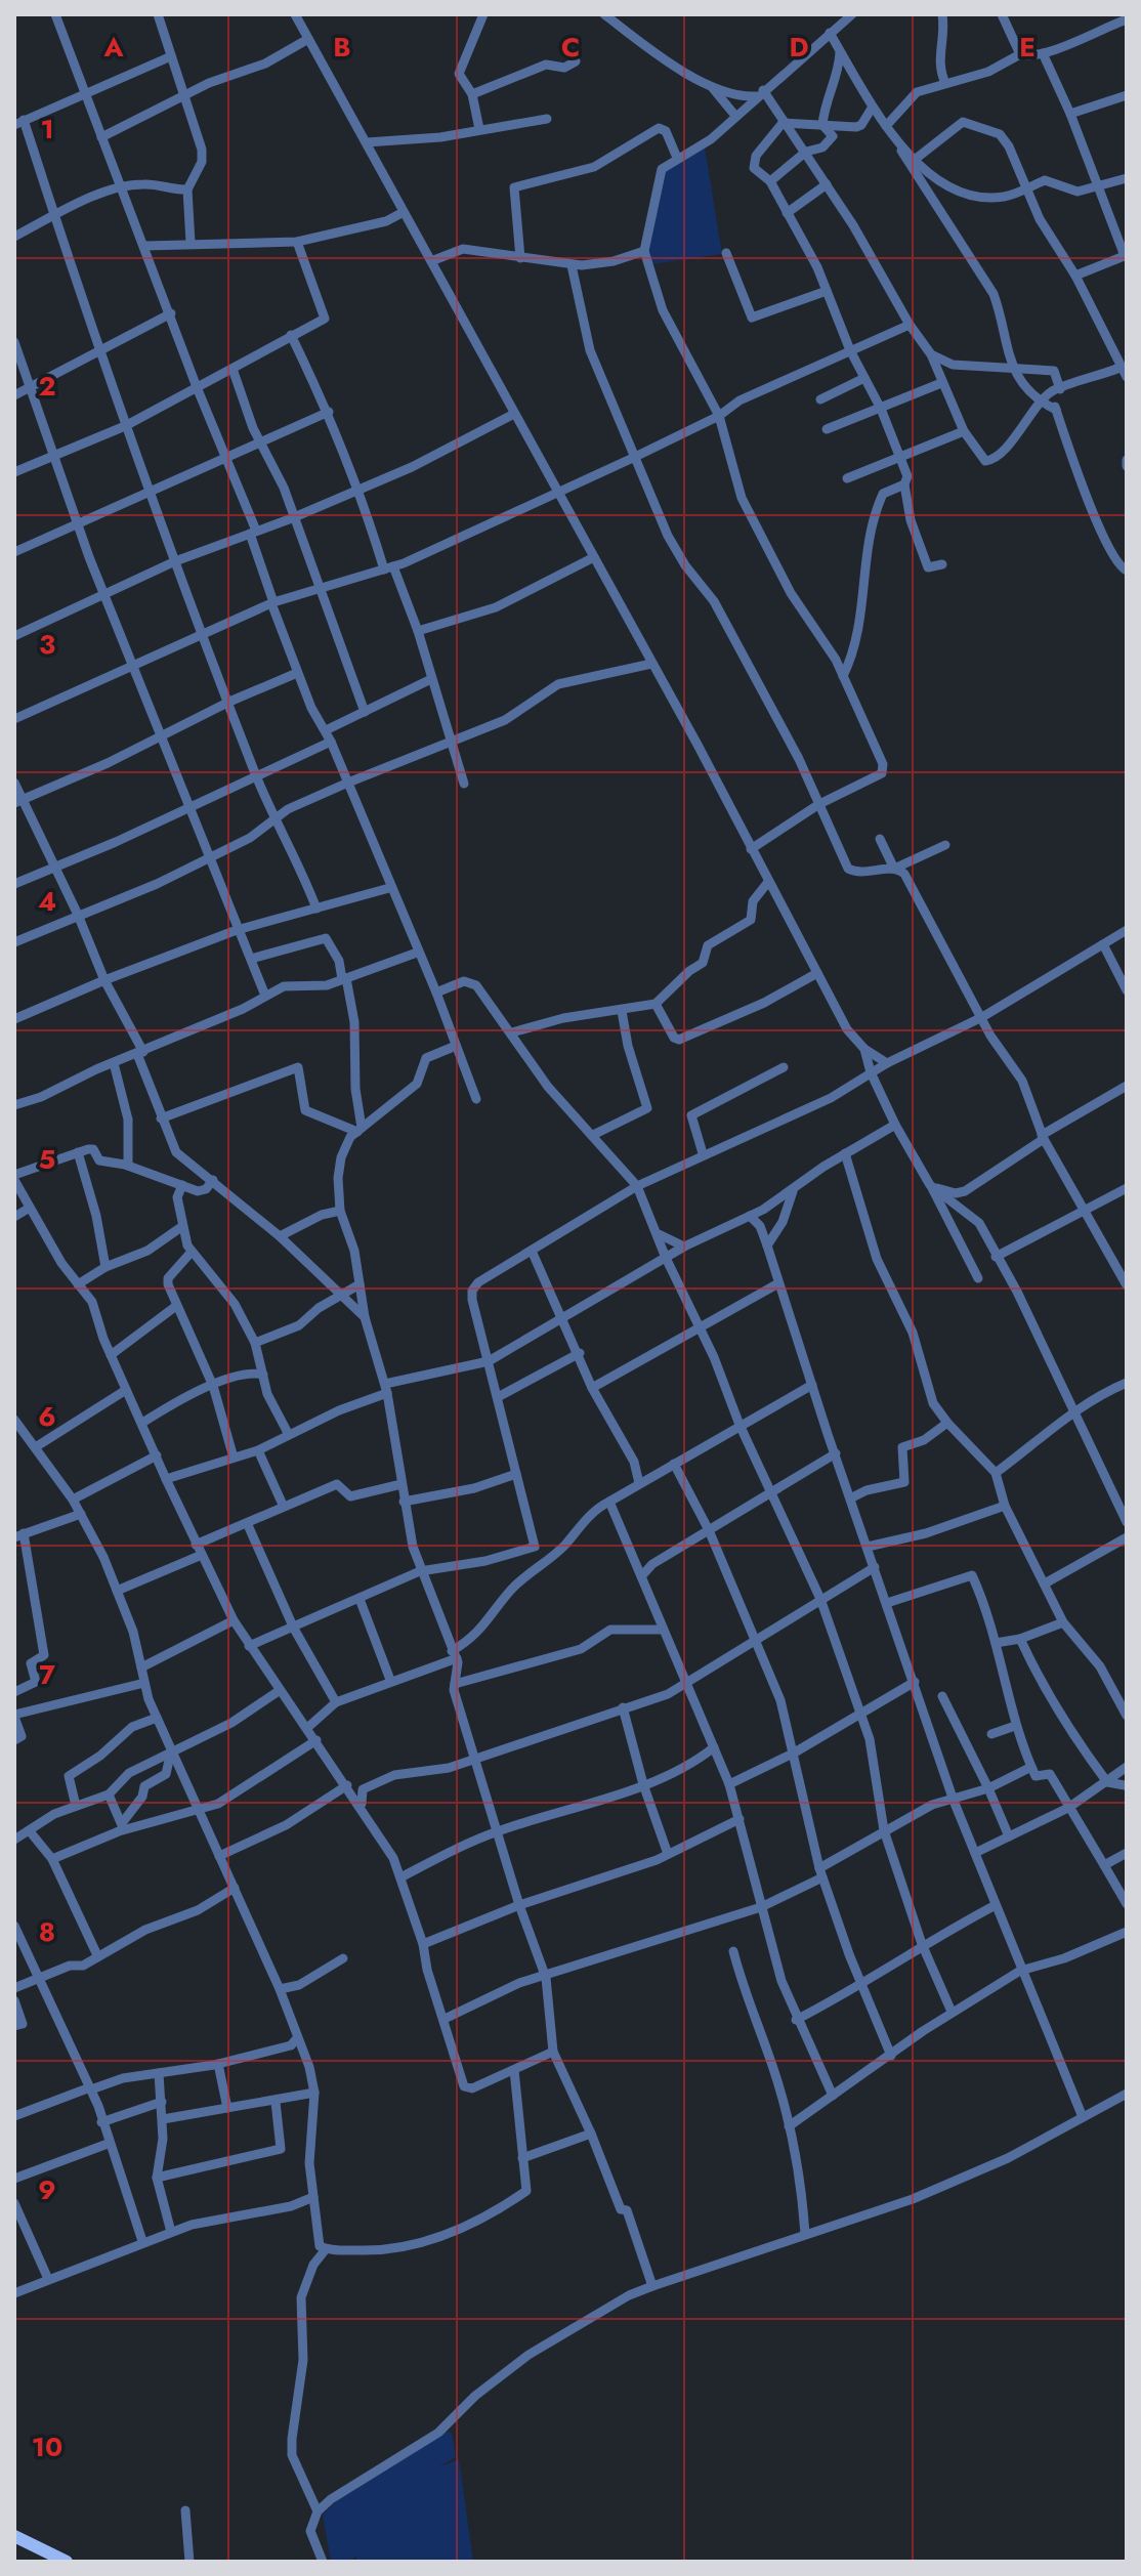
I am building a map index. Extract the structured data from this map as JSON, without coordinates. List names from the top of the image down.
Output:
{
  "grid": {
    "columns": [
      "A",
      "B",
      "C",
      "D",
      "E"
    ],
    "rows": [
      "1",
      "2",
      "3",
      "4",
      "5",
      "6",
      "7",
      "8",
      "9",
      "10"
    ]
  }
}
